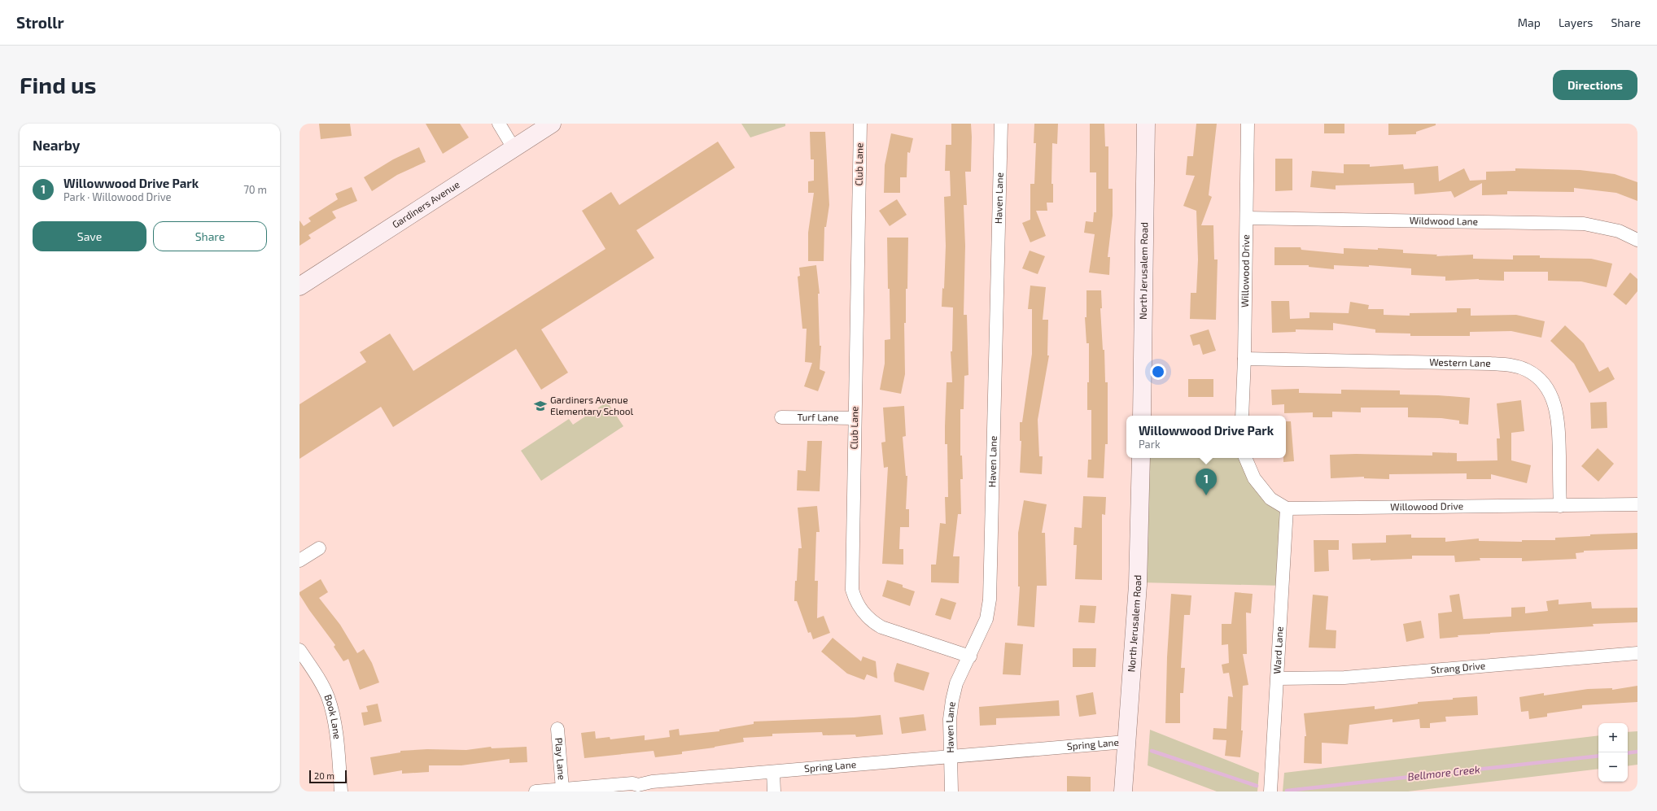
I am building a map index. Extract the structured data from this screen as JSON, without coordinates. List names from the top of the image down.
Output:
{
  "streets": {
    "main road": ["Gardiners Avenue", "North Jerusalem Road"],
    "street": [
      "Club Lane",
      "Haven Lane",
      "Wildwood Lane",
      "Willowood Drive",
      "Western Lane",
      "Turf Lane",
      "Ward Lane",
      "Strang Drive",
      "Book Lane",
      "Spring Lane",
      "Play Lane"
    ]
  },
  "crossings": [
    ["Club Lane", "Haven Lane"],
    ["Club Lane", "Turf Lane"],
    ["Haven Lane", "Spring Lane"],
    ["Wildwood Lane", "Willowood Drive"],
    ["North Jerusalem Road", "Spring Lane"],
    ["Willowood Drive", "Western Lane"],
    ["Willowood Drive", "Ward Lane"],
    ["Ward Lane", "Strang Drive"],
    ["Spring Lane", "Play Lane"]
  ],
  "water": ["Bellmore Creek"],
  "places": {
    "school or university": ["Gardiners Avenue Elementary School"]
  },
  "scale_bar": "20 m",
  "page": {
    "header": "Strollr",
    "nav": ["Map", "Layers", "Share"],
    "buttons": [
      "Directions",
      ["Save", "Share"]
    ],
    "title": "Find us",
    "heading": "Nearby",
    "list": [
      {
        "mark": "1",
        "name": "Willowwood Drive Park",
        "note": "Park · Willowood Drive",
        "value": "70 m"
      }
    ],
    "popup": ["Willowwood Drive Park", "Park"],
    "pins": "1",
    "map_buttons": ["+", "−"],
    "scale": "20 m"
  }
}
